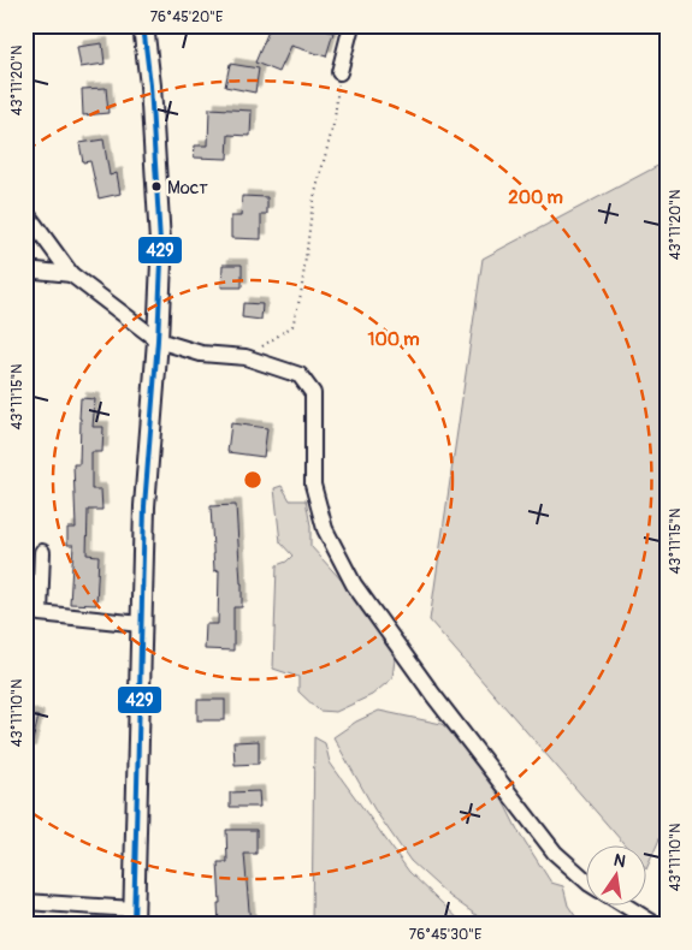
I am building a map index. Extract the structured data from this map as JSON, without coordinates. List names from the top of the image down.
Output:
{
  "places": ["Мост"],
  "lines": ["transit line 429"],
  "north": "top",
  "coordinates": [
    "76°45'20\"E",
    "43°11'20\"N",
    "43°11'15\"N",
    "43°11'10\"N",
    "76°45'30\"E"
  ],
  "rings": ["200 m", "100 m"]
}
